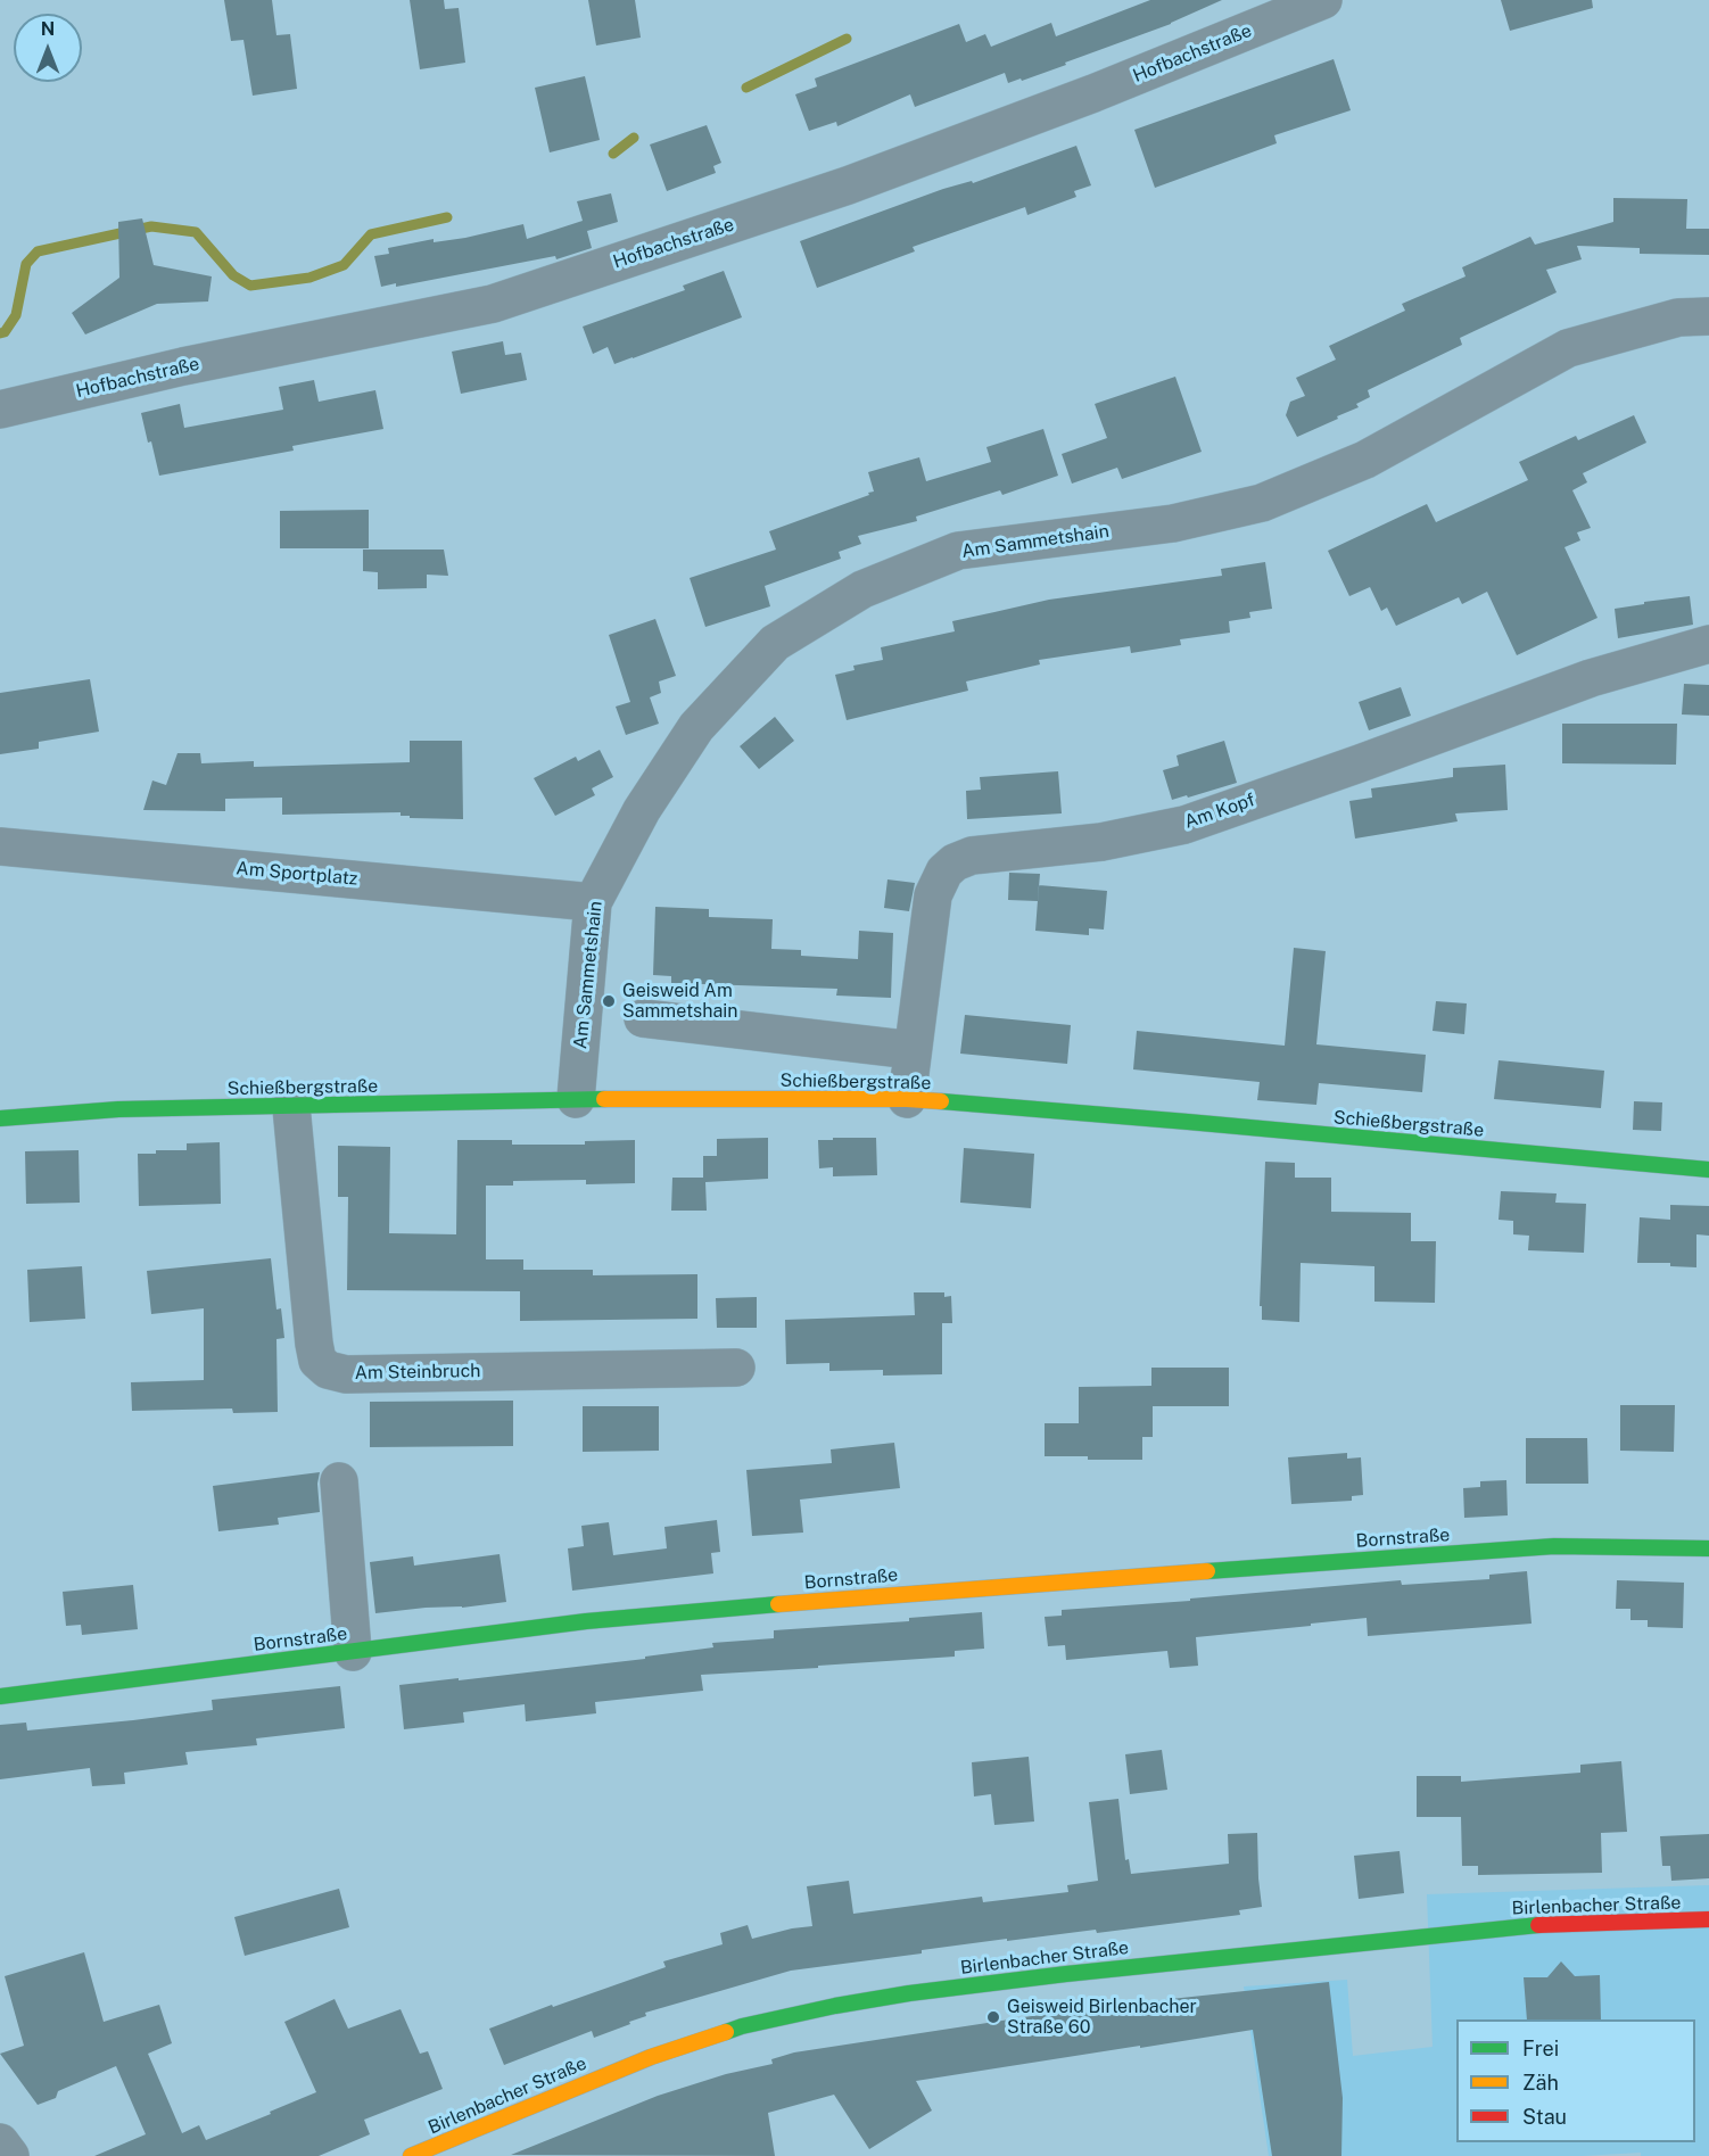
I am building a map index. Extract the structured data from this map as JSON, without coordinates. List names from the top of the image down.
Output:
{
  "streets": {
    "street": [
      "Hofbachstraße",
      "Am Sammetshain",
      "Am Kopf",
      "Am Sportplatz",
      "Schießbergstraße",
      "Am Steinbruch",
      "Bornstraße",
      "Birlenbacher Straße"
    ]
  },
  "crossings": [
    ["Am Sammetshain", "Am Sportplatz"],
    ["Am Sammetshain", "Schießbergstraße"],
    ["Am Kopf", "Schießbergstraße"],
    ["Schießbergstraße", "Am Steinbruch"]
  ],
  "places": ["Geisweid Am Sammetshain", "Geisweid Birlenbacher Straße 60"],
  "legend": ["Frei", "Zäh", "Stau"],
  "north": "top"
}
